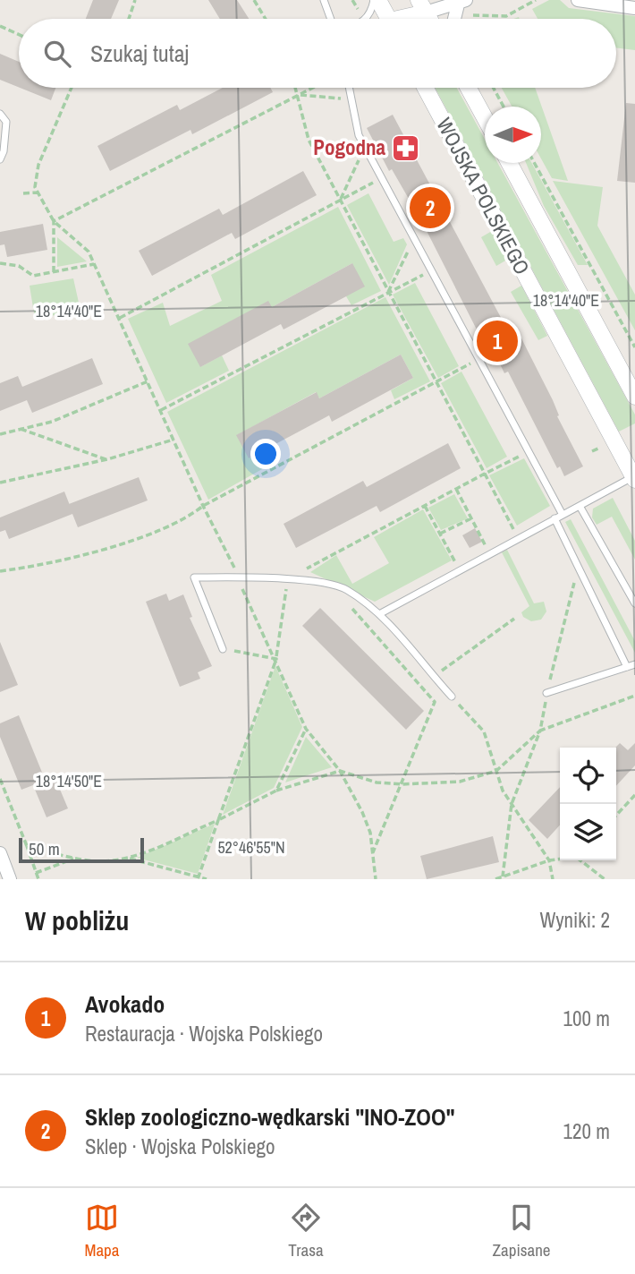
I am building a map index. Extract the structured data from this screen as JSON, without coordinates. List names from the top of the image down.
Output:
{
  "streets": {
    "street": ["WOJSKA POLSKIEGO"]
  },
  "places": {
    "pharmacy": ["Pogodna"]
  },
  "scale_bar": "50 m",
  "north": "right",
  "page": {
    "search": "Szukaj tutaj",
    "pins": ["2", "1"],
    "scale": "50 m",
    "heading": ["W pobliżu", "Wyniki: 2"],
    "list": [
      {
        "mark": "1",
        "name": "Avokado",
        "note": "Restauracja · Wojska Polskiego",
        "value": "100 m"
      },
      {
        "mark": "2",
        "name": "Sklep zoologiczno-wędkarski \"INO-ZOO\"",
        "note": "Sklep · Wojska Polskiego",
        "value": "120 m"
      }
    ],
    "nav": ["Mapa", "Trasa", "Zapisane"]
  },
  "coordinates": ["18°14'40\"E", "18°14'50\"E", "52°46'55\"N"]
}
